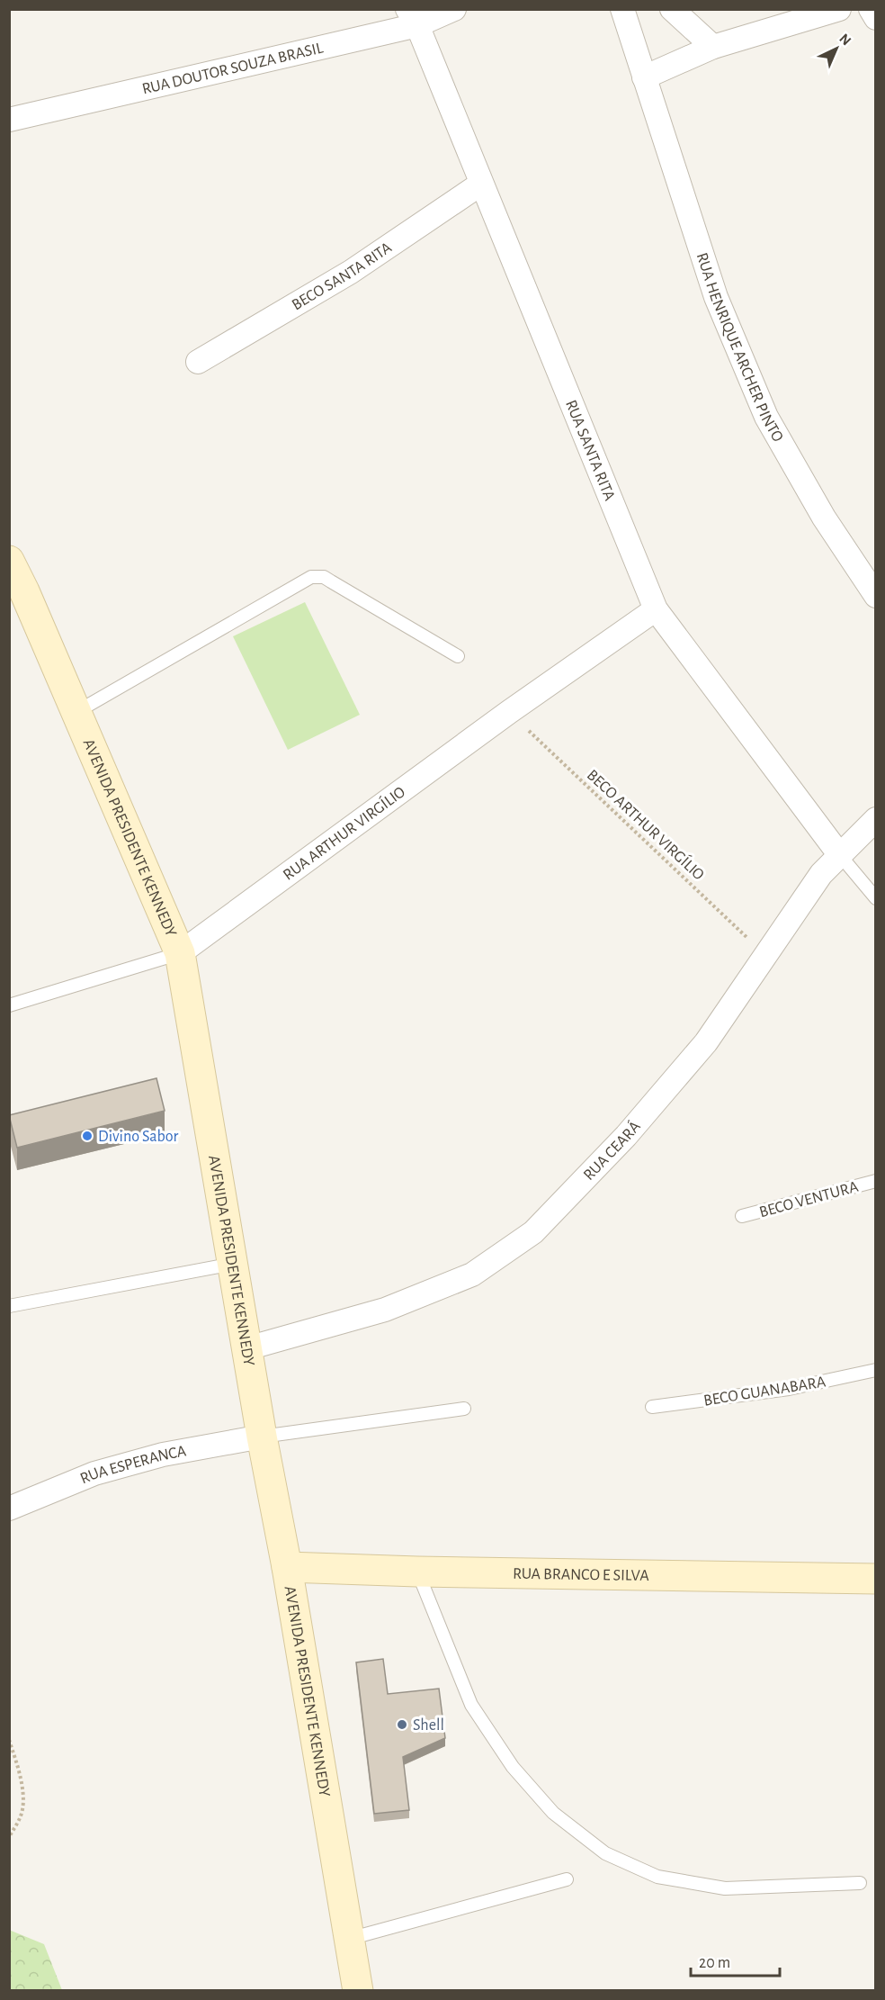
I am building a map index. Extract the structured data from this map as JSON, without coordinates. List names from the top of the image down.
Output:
{
  "streets": {
    "street": [
      "RUA DOUTOR SOUZA BRASIL",
      "BECO SANTA RITA",
      "RUA HENRIQUE ARCHER PINTO",
      "RUA SANTA RITA",
      "RUA ARTHUR VIRGÍLIO",
      "AVENIDA PRESIDENTE KENNEDY",
      "RUA CEARÁ",
      "RUA ESPERANCA",
      "RUA BRANCO E SILVA"
    ],
    "lane": ["BECO VENTURA", "BECO GUANABARA"],
    "path": ["BECO ARTHUR VIRGÍLIO"]
  },
  "crossings": [
    ["RUA DOUTOR SOUZA BRASIL", "RUA SANTA RITA"],
    ["BECO SANTA RITA", "RUA SANTA RITA"],
    ["RUA SANTA RITA", "RUA ARTHUR VIRGÍLIO"],
    ["RUA SANTA RITA", "RUA CEARÁ"],
    ["BECO ARTHUR VIRGÍLIO", "RUA ARTHUR VIRGÍLIO"],
    ["BECO ARTHUR VIRGÍLIO", "RUA CEARÁ"],
    ["RUA ARTHUR VIRGÍLIO", "AVENIDA PRESIDENTE KENNEDY"],
    ["AVENIDA PRESIDENTE KENNEDY", "RUA CEARÁ"],
    ["AVENIDA PRESIDENTE KENNEDY", "RUA ESPERANCA"],
    ["AVENIDA PRESIDENTE KENNEDY", "RUA BRANCO E SILVA"]
  ],
  "places": ["Divino Sabor", "Shell"],
  "scale_bar": "20 m",
  "north": "top right"
}
